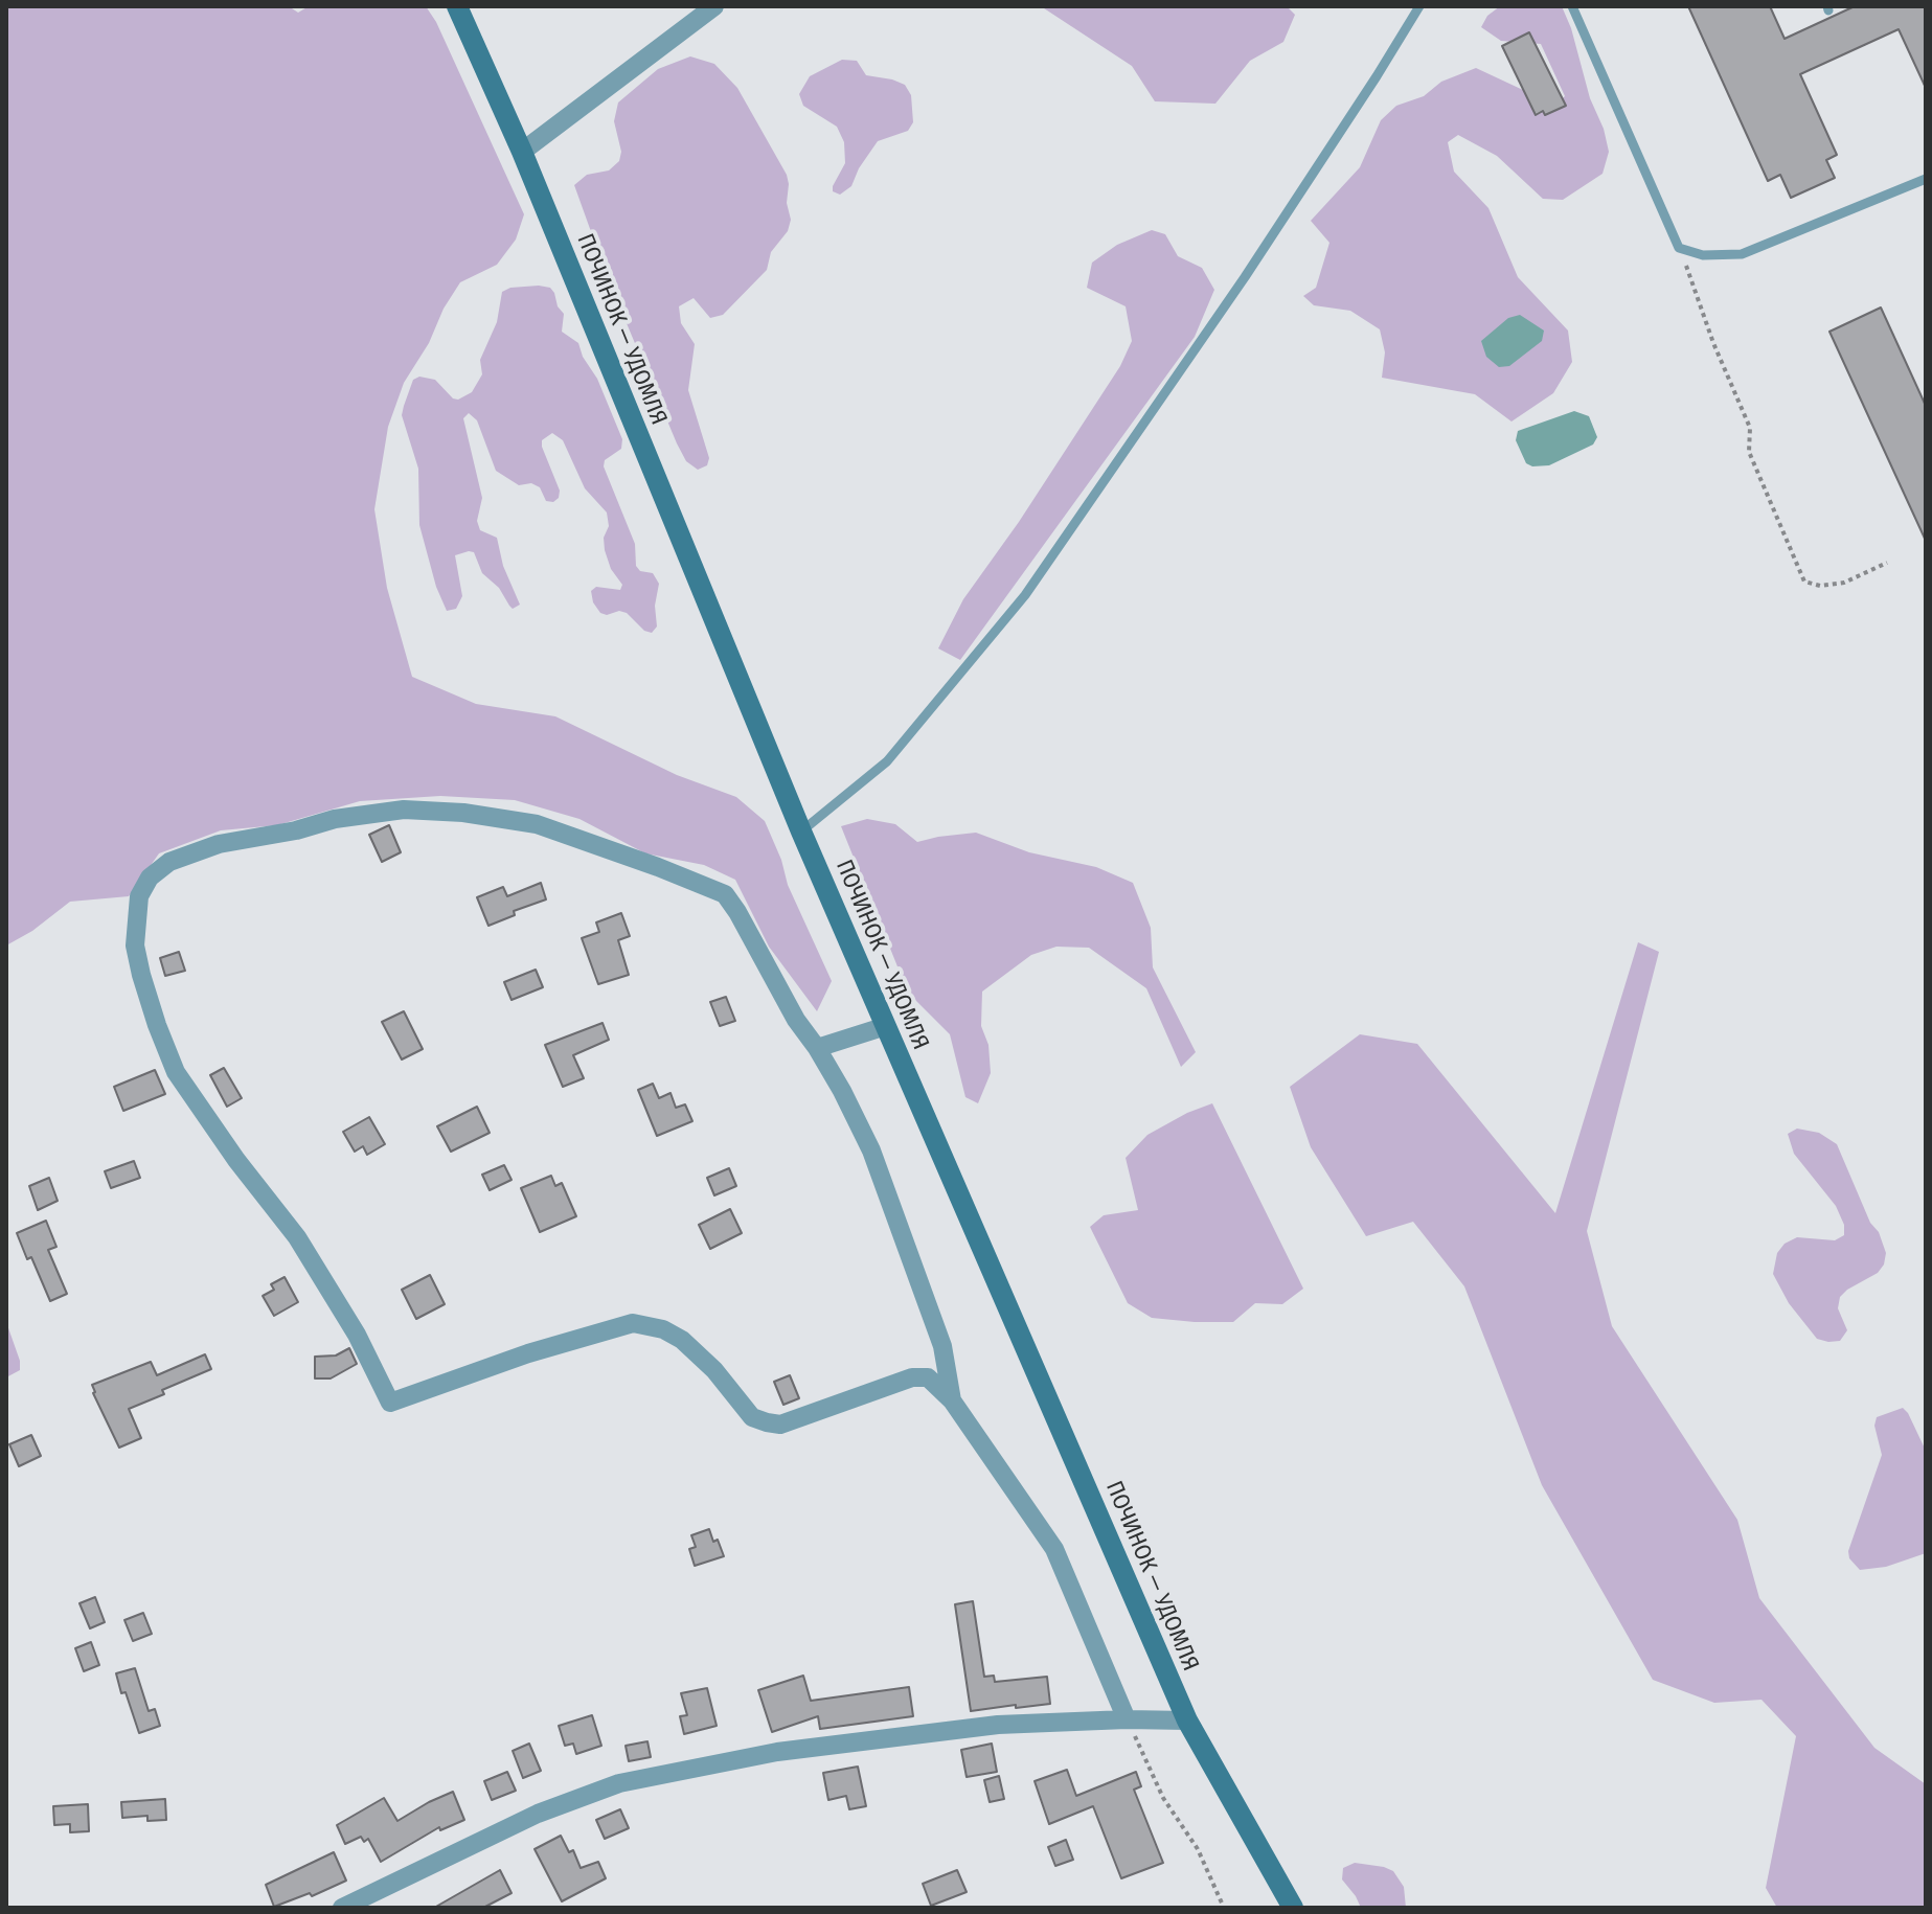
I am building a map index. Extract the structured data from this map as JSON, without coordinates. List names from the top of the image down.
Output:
{
  "streets": {
    "main road": ["ПОЧИНОК — УДОМЛЯ"]
  }
}
